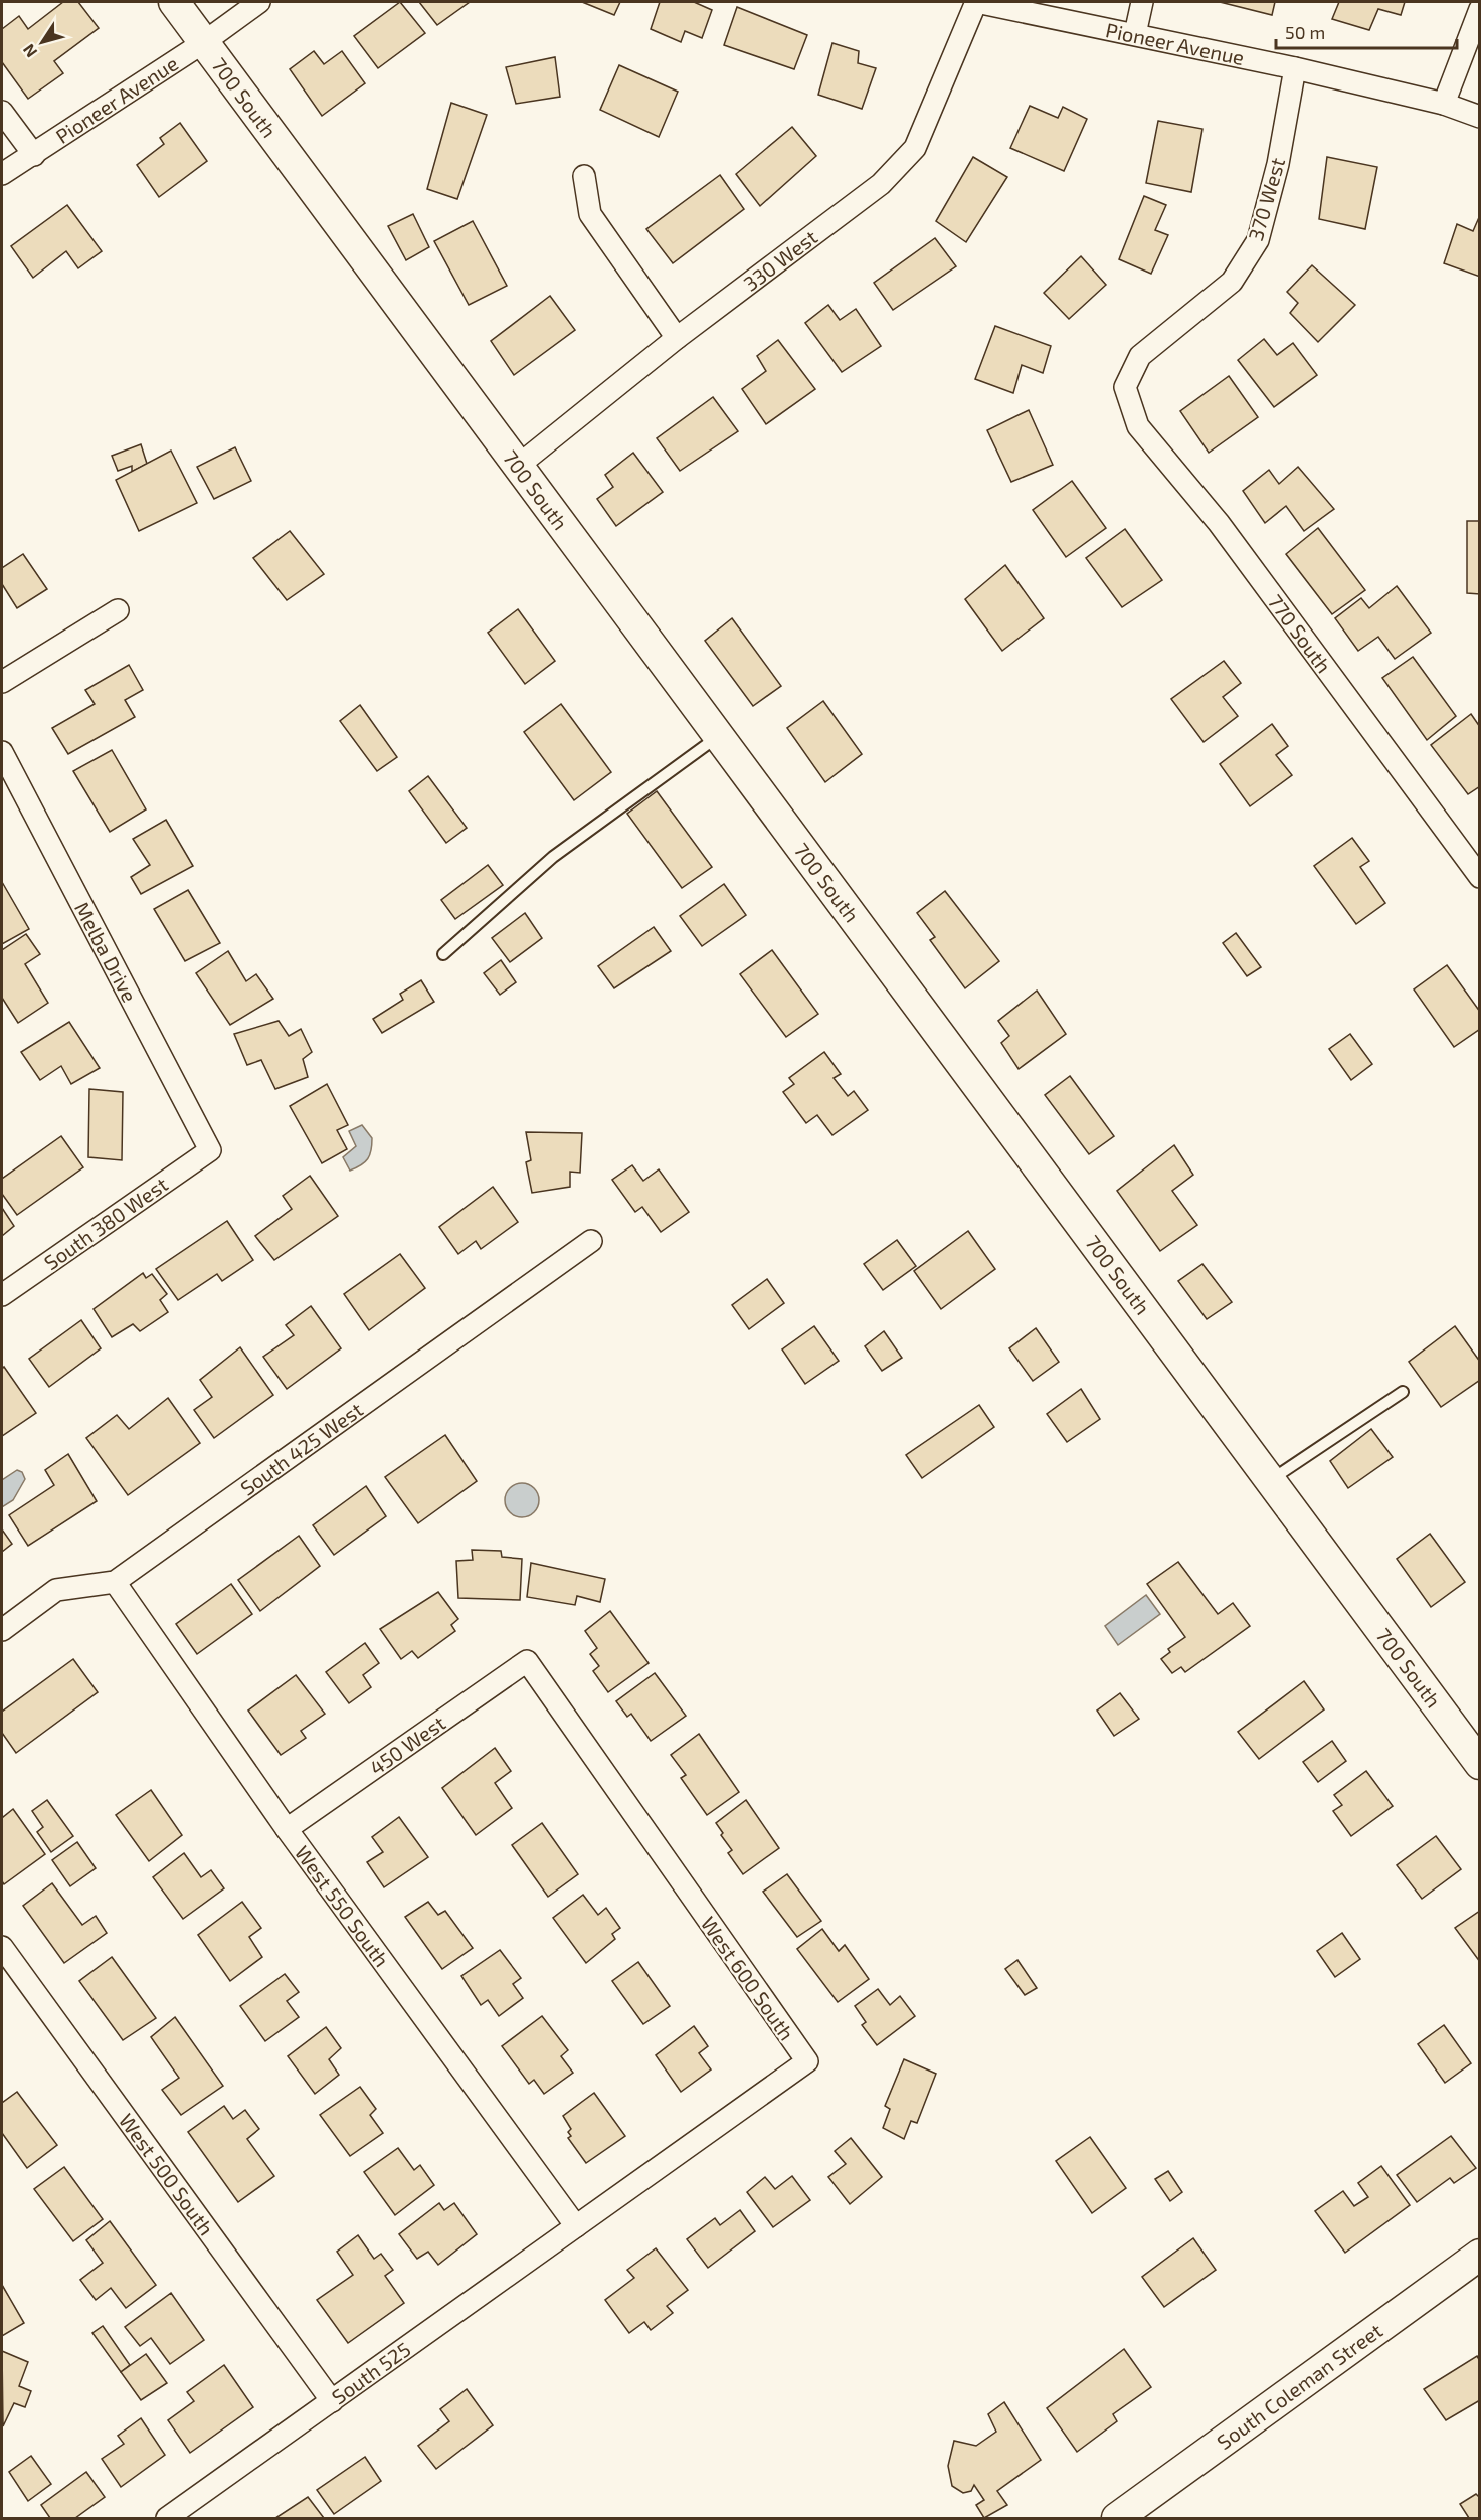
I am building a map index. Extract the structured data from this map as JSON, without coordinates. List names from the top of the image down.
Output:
{
  "streets": {
    "street": [
      "Pioneer Avenue",
      "700 South",
      "370 West",
      "330 West",
      "770 South",
      "Melba Drive",
      "South 380 West",
      "South 425 West",
      "450 West",
      "West 550 South",
      "West 600 South",
      "West 500 South",
      "South 525",
      "South Coleman Street"
    ]
  },
  "crossings": [
    ["Pioneer Avenue", "700 South"],
    ["Pioneer Avenue", "370 West"],
    ["Pioneer Avenue", "330 West"],
    ["700 South", "330 West"],
    ["370 West", "770 South"],
    ["Melba Drive", "South 380 West"],
    ["South 425 West", "West 550 South"],
    ["450 West", "West 550 South"],
    ["450 West", "West 600 South"],
    ["West 550 South", "West 600 South"],
    ["West 550 South", "South 525"],
    ["West 600 South", "South 525"],
    ["West 500 South", "South 525"]
  ],
  "scale_bar": "50 m",
  "north": "bottom left"
}
